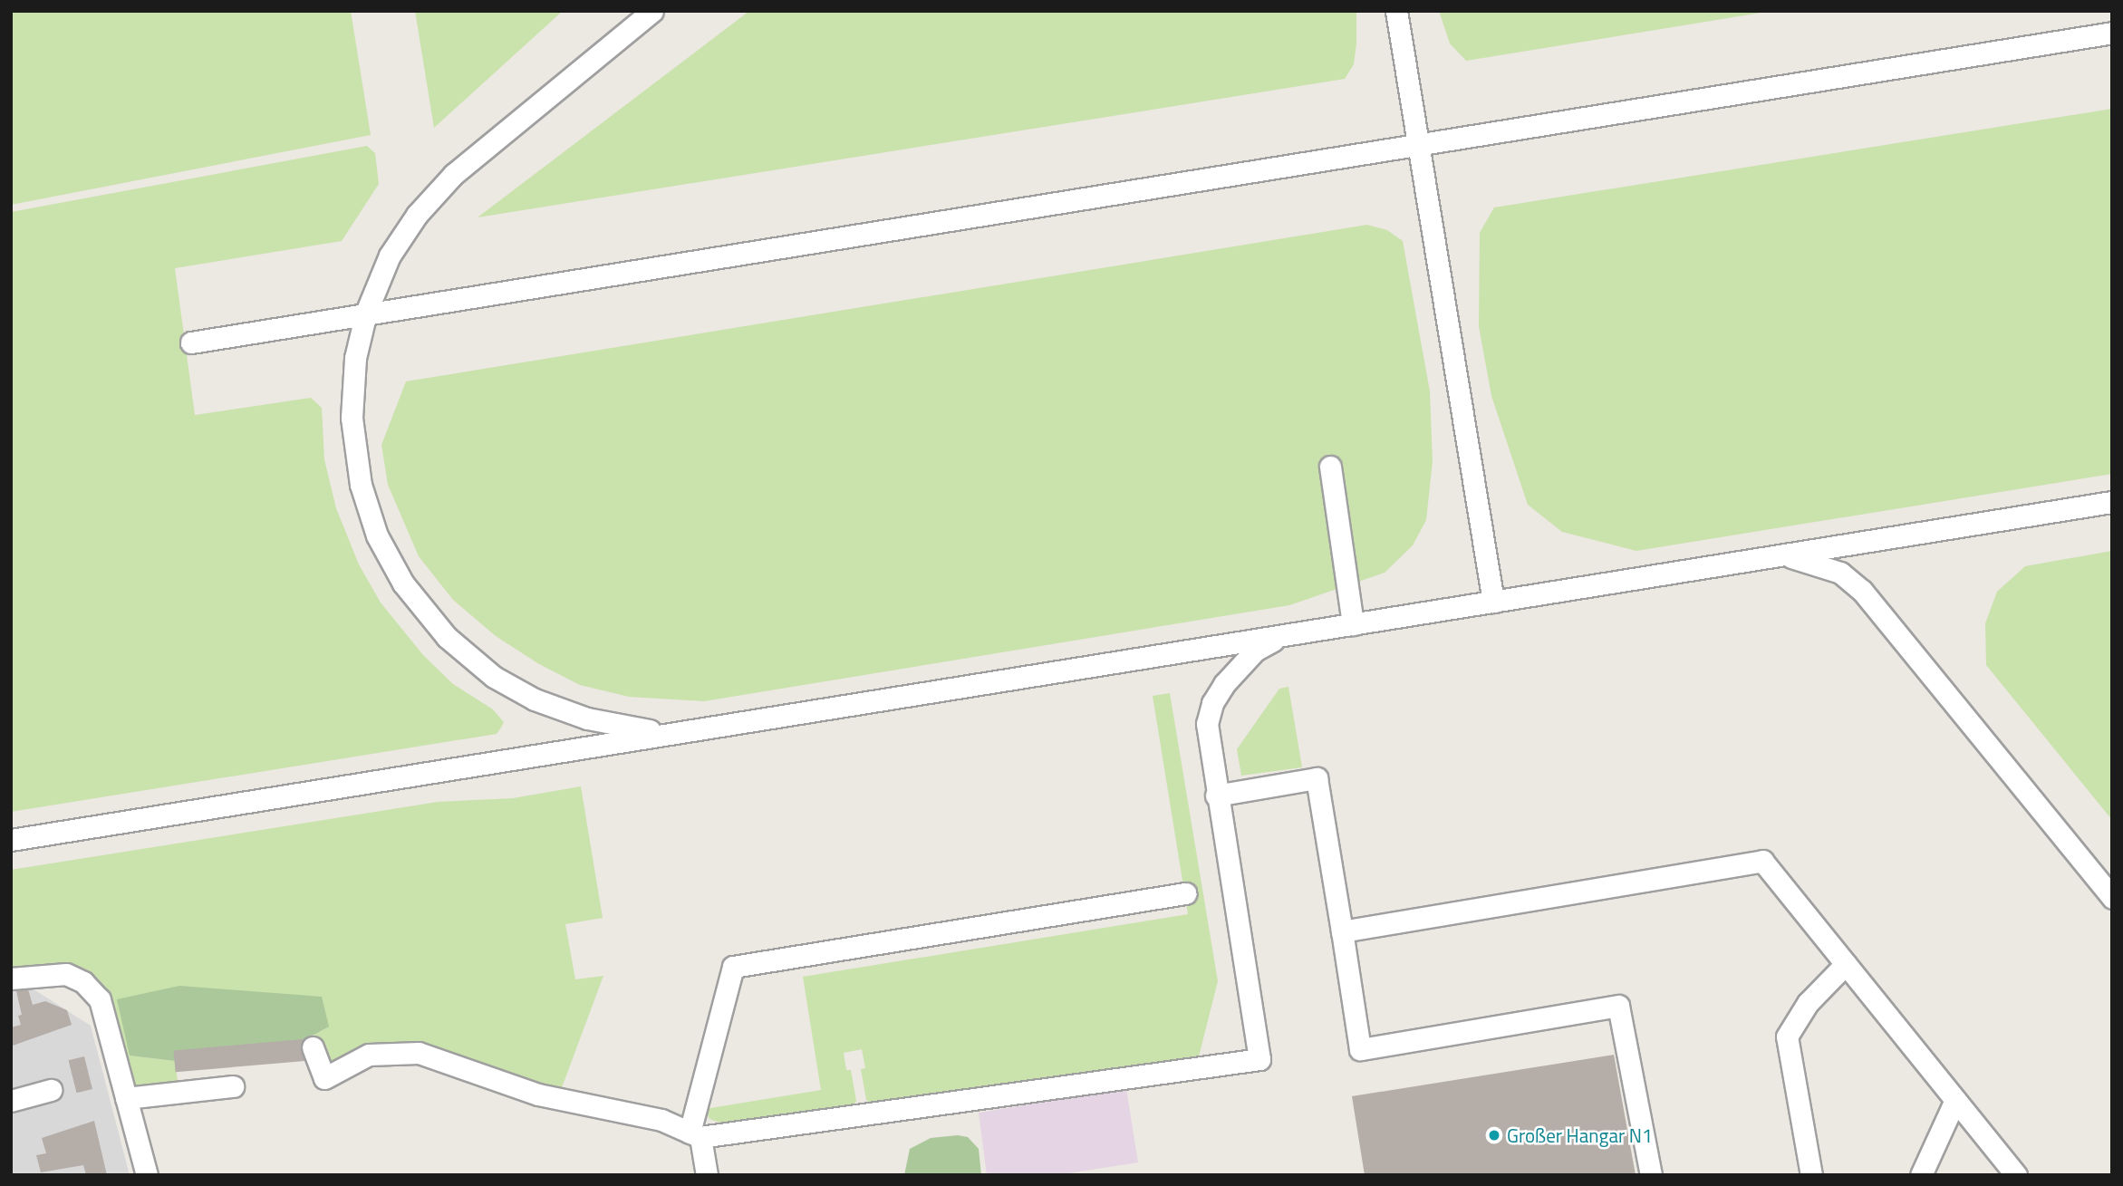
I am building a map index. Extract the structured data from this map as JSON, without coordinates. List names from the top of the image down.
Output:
{
  "places": ["Großer Hangar N1"]
}
